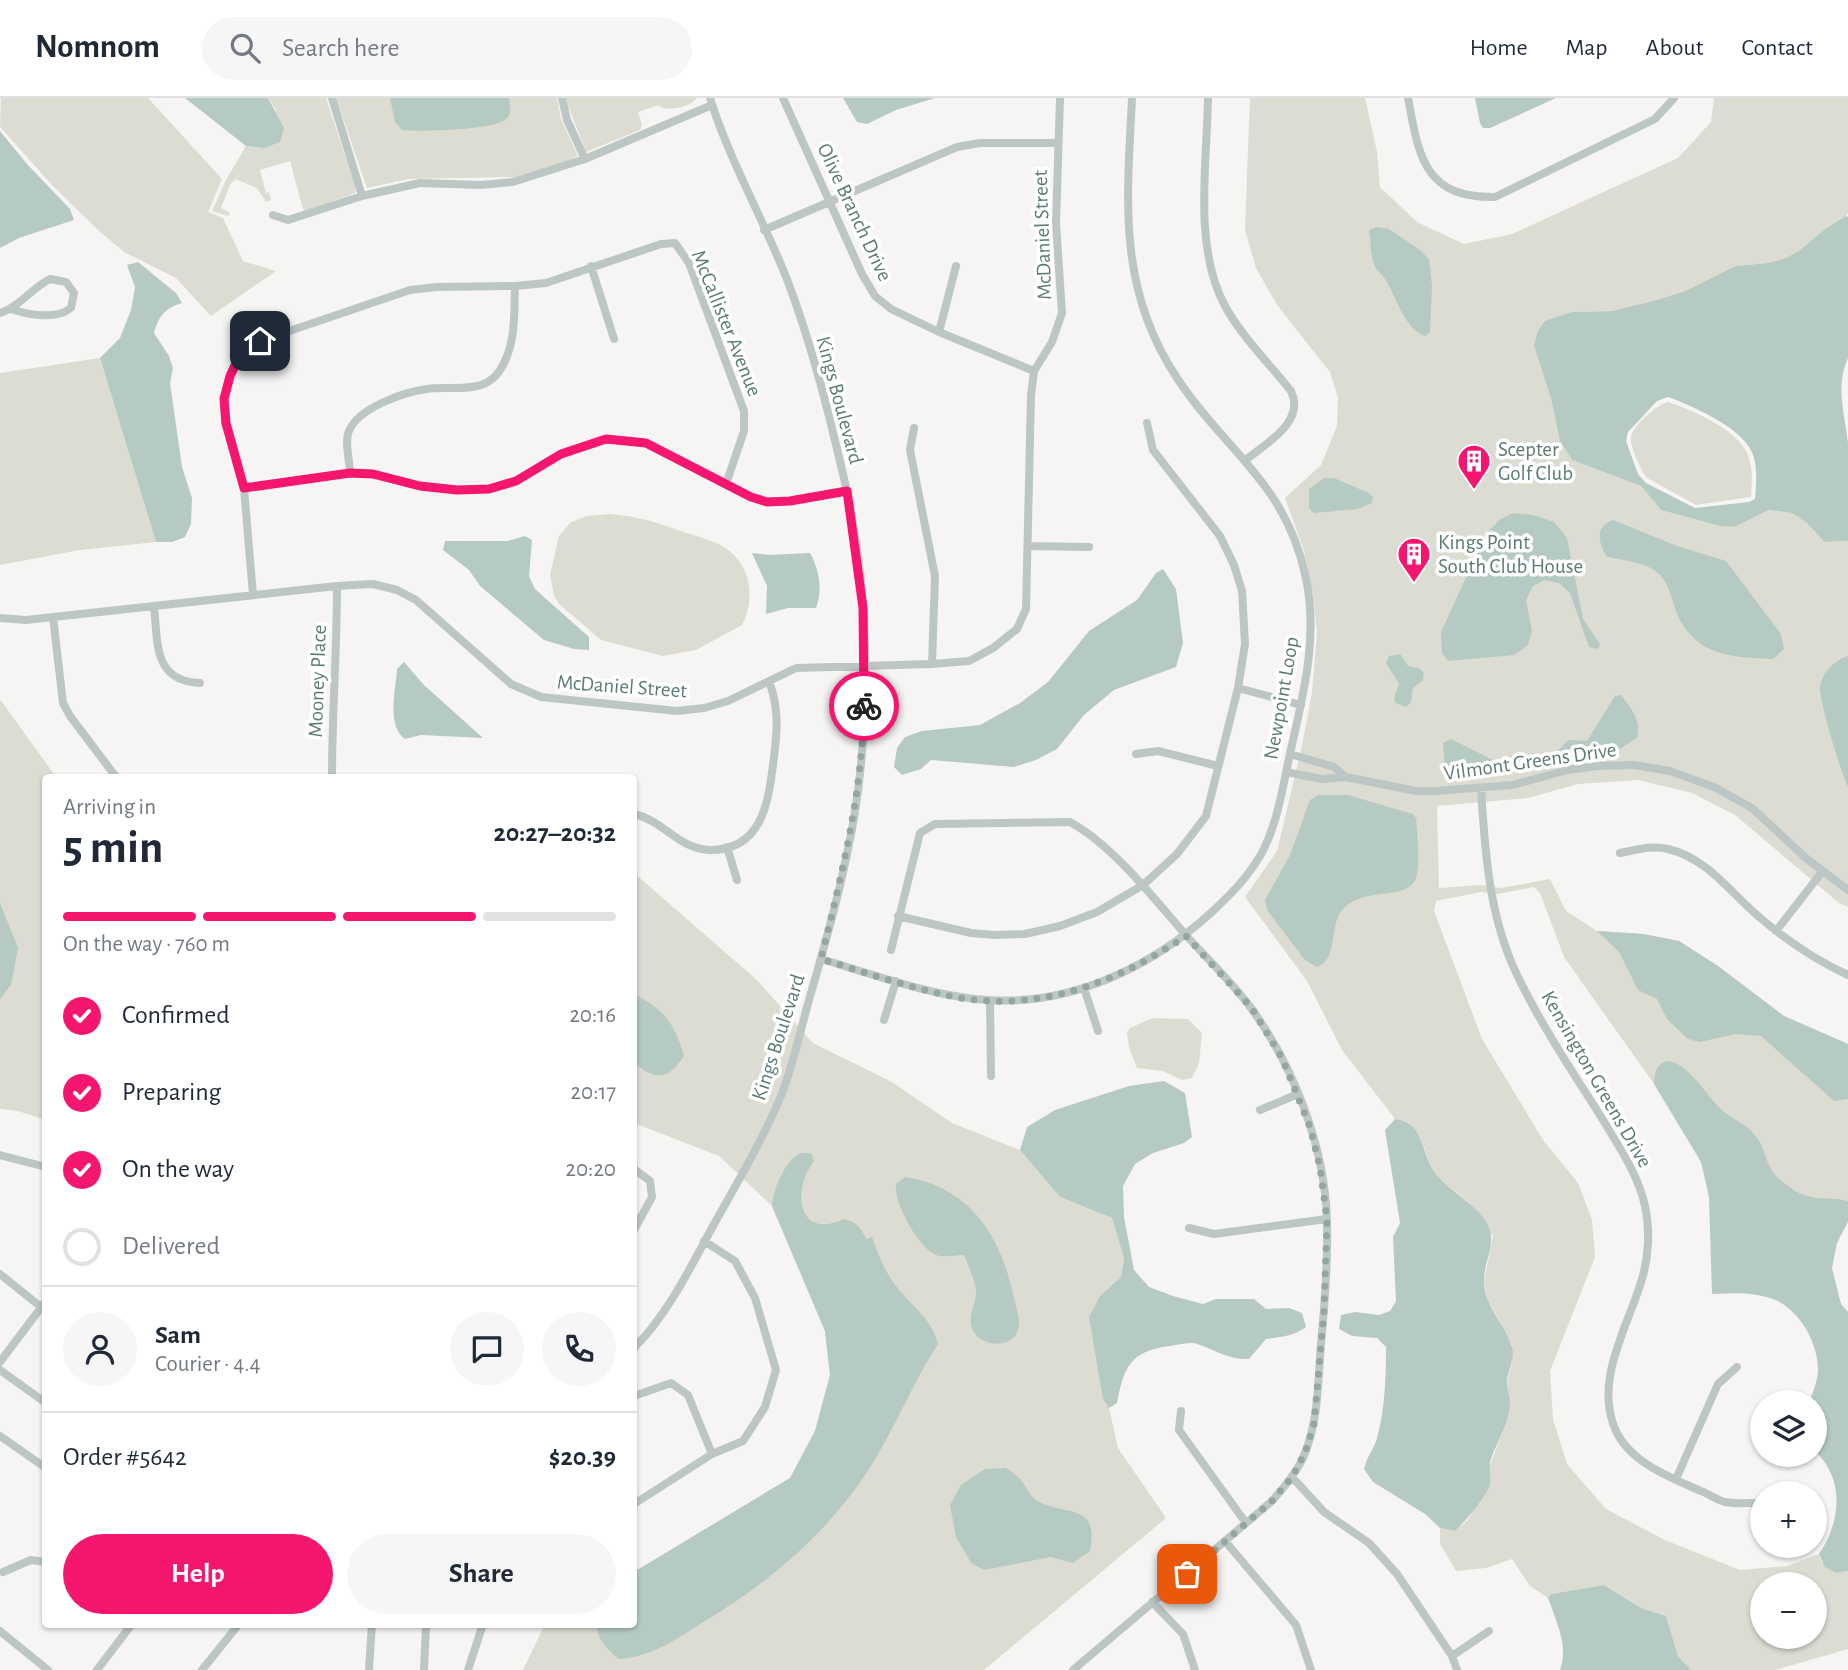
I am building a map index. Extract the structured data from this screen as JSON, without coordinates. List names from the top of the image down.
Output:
{
  "streets": {
    "street": [
      "Olive Branch Drive",
      "McDaniel Street",
      "McCallister Avenue",
      "Kings Boulevard",
      "Mooney Place",
      "Newpoint Loop",
      "Vilmont Greens Drive",
      "Kensington Greens Drive"
    ]
  },
  "crossings": [
    ["Olive Branch Drive", "McDaniel Street"],
    ["McDaniel Street", "McCallister Avenue"],
    ["McDaniel Street", "Kings Boulevard"],
    ["McDaniel Street", "Mooney Place"],
    ["Kings Boulevard", "Newpoint Loop"],
    ["Newpoint Loop", "Vilmont Greens Drive"],
    ["Vilmont Greens Drive", "Kensington Greens Drive"]
  ],
  "places": {
    "building": ["Scepter Golf Club", "Kings Point South Club House"]
  },
  "page": {
    "header": "Nomnom",
    "search": "Search here",
    "nav": [
      "Home",
      "Map",
      "About",
      "Contact"
    ],
    "heading": ["5 min", "Arriving in", "20:27–20:32"],
    "panel": [
      "Sam",
      "Courier · 4.4",
      "Order #5642",
      "$20.39"
    ],
    "bar": "On the way · 760 m",
    "list": [
      ["Confirmed", "20:16"],
      ["Preparing", "20:17"],
      ["On the way", "20:20"],
      "Delivered"
    ],
    "map_buttons": ["+", "−"],
    "buttons": ["Help", "Share"]
  }
}
